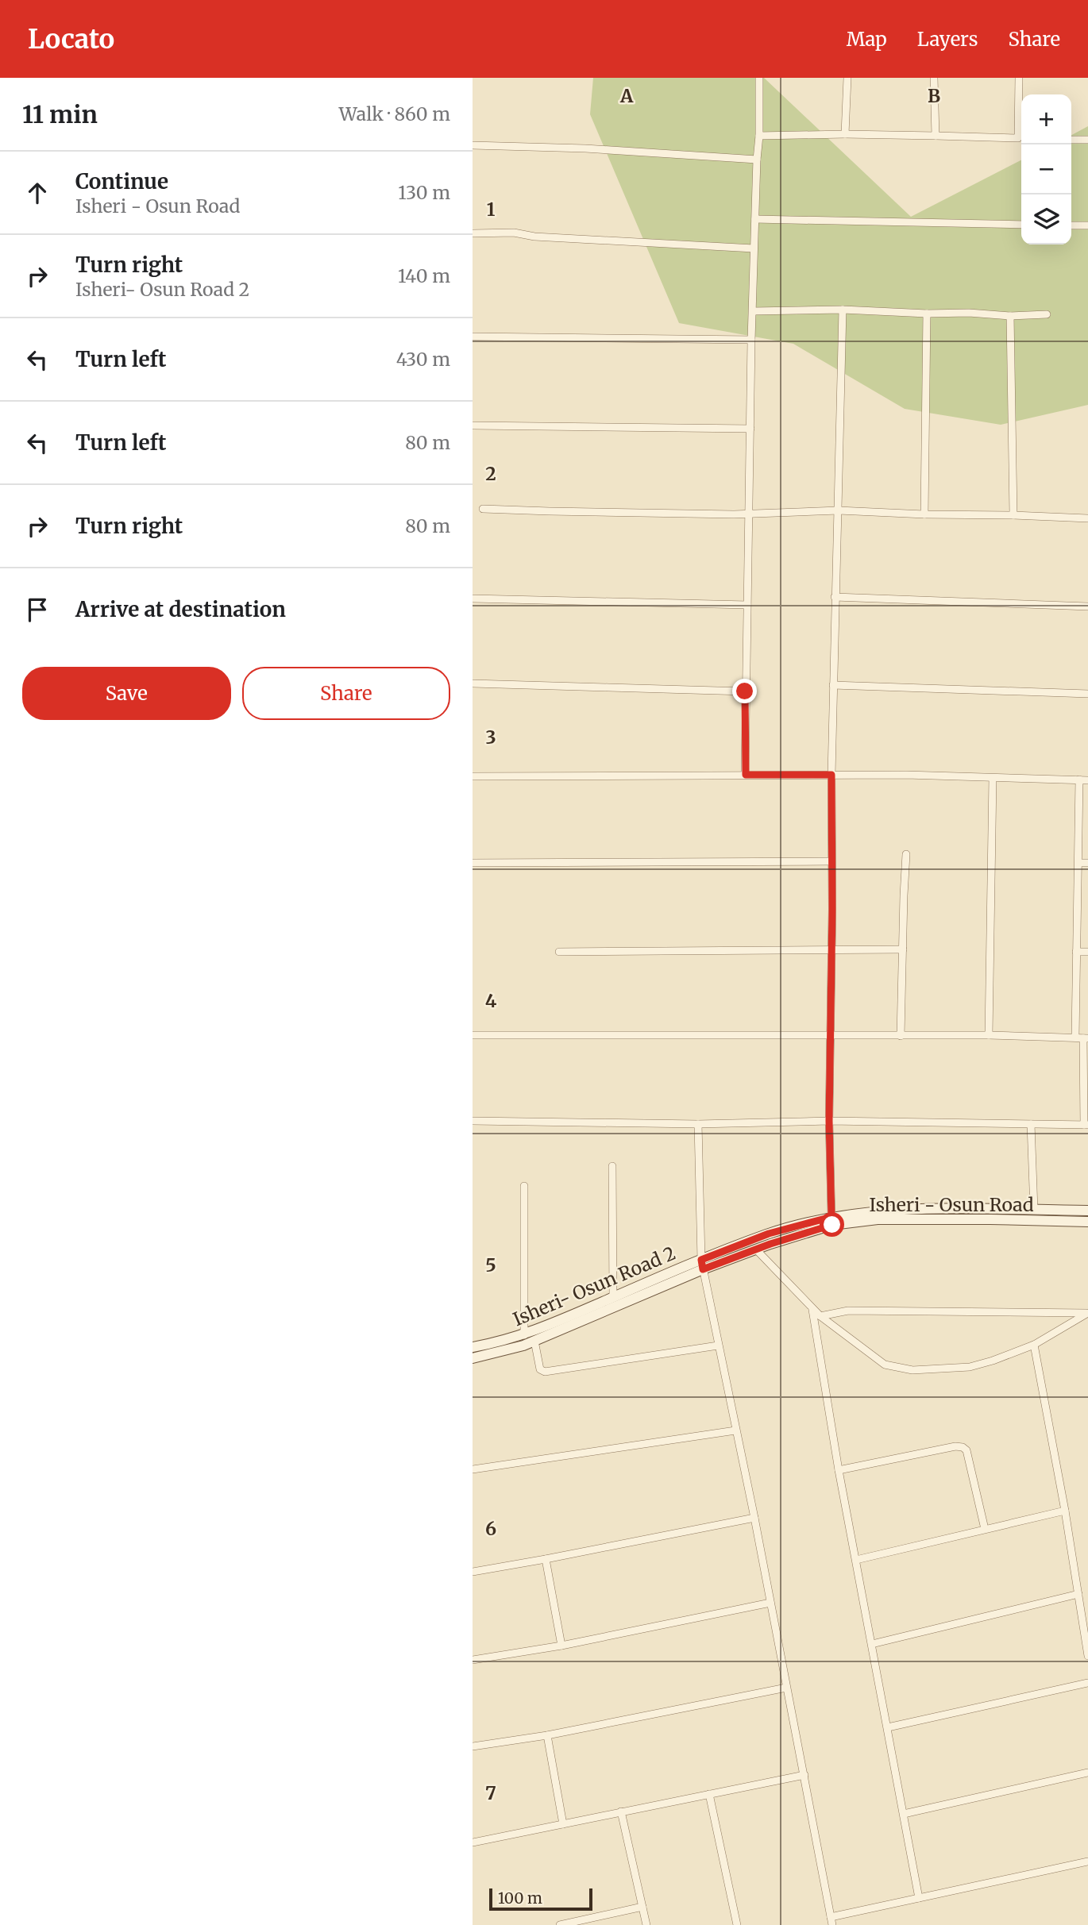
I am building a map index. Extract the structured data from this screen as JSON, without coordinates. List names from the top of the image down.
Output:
{
  "streets": {
    "main road": ["Isheri - Osun Road", "Isheri- Osun Road 2"]
  },
  "crossings": [
    ["Isheri - Osun Road", "Isheri- Osun Road 2"]
  ],
  "scale_bar": "100 m",
  "page": {
    "header": "Locato",
    "nav": ["Map", "Layers", "Share"],
    "heading": ["11 min", "Walk · 860 m"],
    "map_buttons": ["+", "−"],
    "list": [
      ["Continue", "Isheri - Osun Road", "130 m"],
      ["Turn right", "Isheri- Osun Road 2", "140 m"],
      ["Turn left", "430 m"],
      ["Turn left", "80 m"],
      ["Turn right", "80 m"],
      "Arrive at destination"
    ],
    "buttons": ["Save", "Share"],
    "scale": "100 m"
  },
  "grid": {
    "columns": ["A", "B"],
    "rows": [
      "1",
      "2",
      "3",
      "4",
      "5",
      "6",
      "7"
    ]
  }
}
